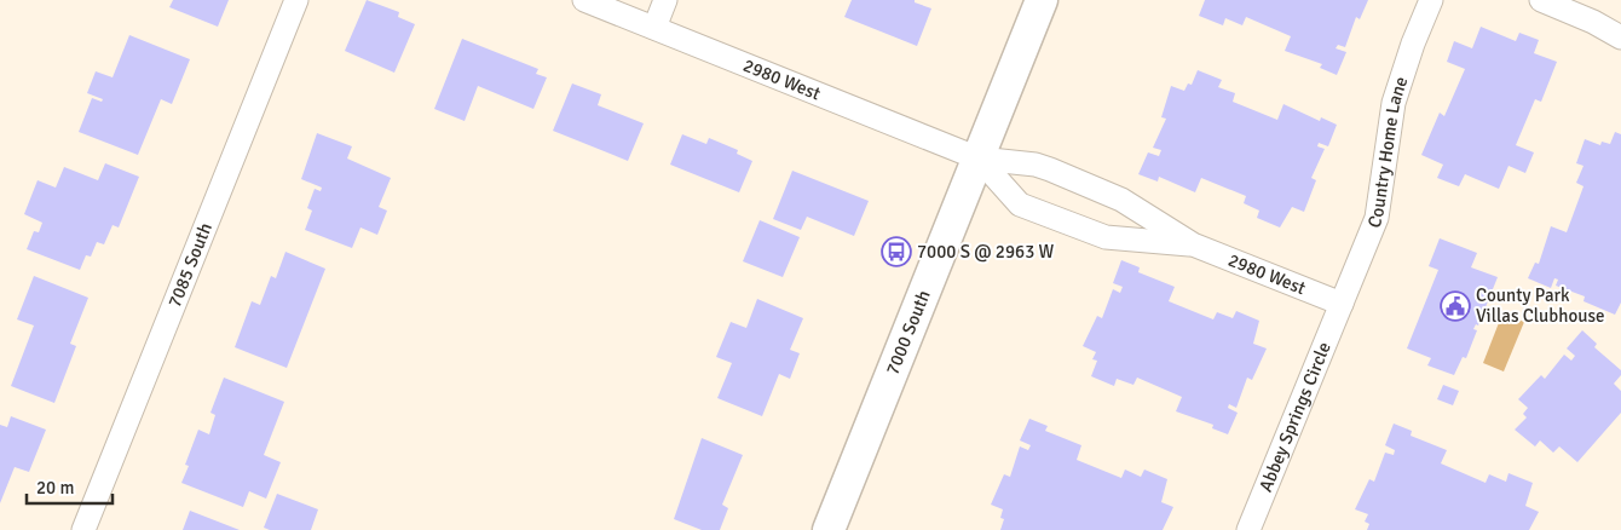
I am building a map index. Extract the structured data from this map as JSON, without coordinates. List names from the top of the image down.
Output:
{
  "streets": {
    "main road": ["7000 South"],
    "street": [
      "2980 West",
      "Country Home Lane",
      "7085 South",
      "Abbey Springs Circle"
    ]
  },
  "crossings": [
    ["2980 West", "Country Home Lane"],
    ["2980 West", "7000 South"],
    ["2980 West", "Abbey Springs Circle"],
    ["Country Home Lane", "Abbey Springs Circle"]
  ],
  "places": {
    "bus stop": ["7000 S @ 2963 W"],
    "public building": ["County Park Villas Clubhouse"]
  },
  "scale_bar": "20 m"
}
